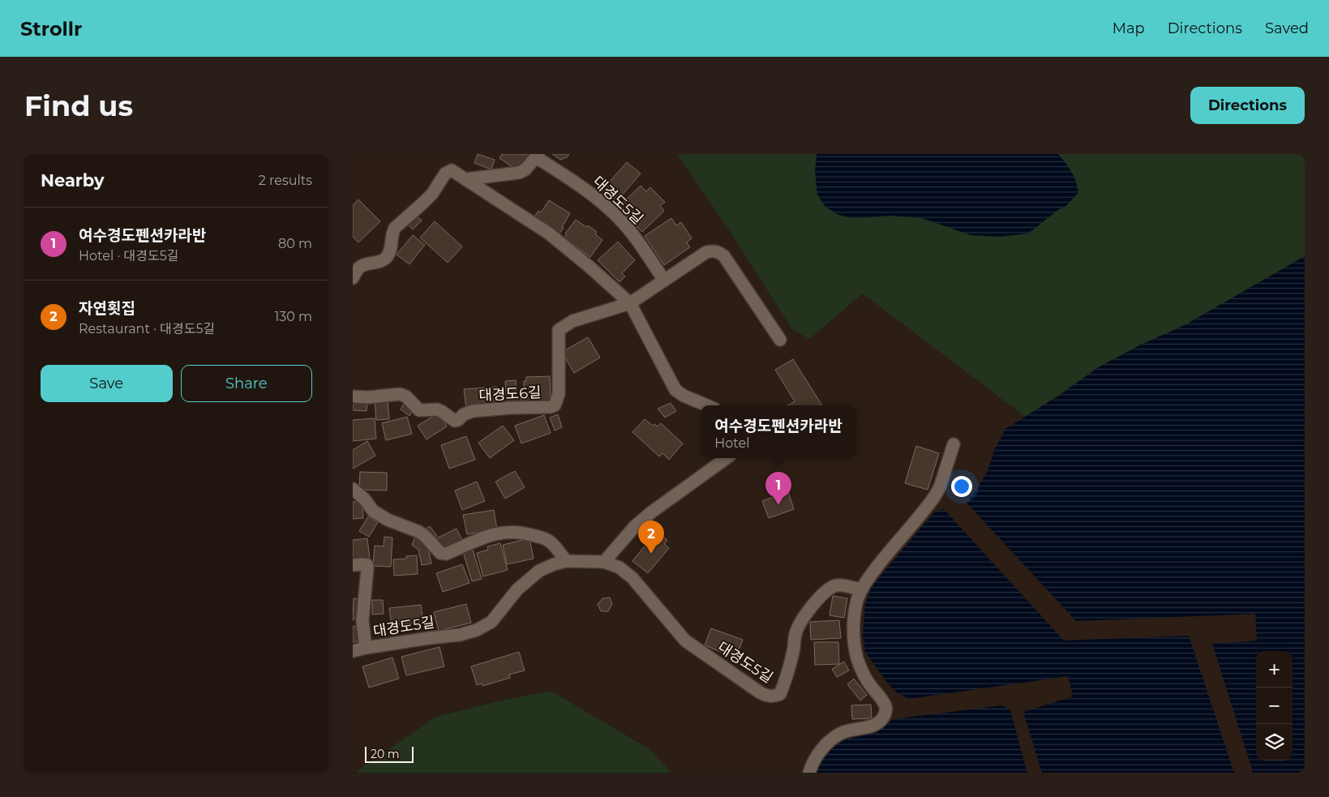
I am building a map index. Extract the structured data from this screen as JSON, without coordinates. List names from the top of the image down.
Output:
{
  "streets": {
    "street": ["대경도5길", "대경도6길"]
  },
  "scale_bar": "20 m",
  "page": {
    "header": "Strollr",
    "nav": ["Map", "Directions", "Saved"],
    "buttons": [
      "Directions",
      ["Save", "Share"]
    ],
    "title": "Find us",
    "heading": ["Nearby", "2 results"],
    "list": [
      {
        "mark": "1",
        "name": "여수경도펜션카라반",
        "note": "Hotel · 대경도5길",
        "value": "80 m"
      },
      {
        "mark": "2",
        "name": "자연횟집",
        "note": "Restaurant · 대경도5길",
        "value": "130 m"
      }
    ],
    "popup": ["여수경도펜션카라반", "Hotel"],
    "pins": ["1", "2"],
    "map_buttons": ["+", "−"],
    "scale": "20 m"
  }
}
